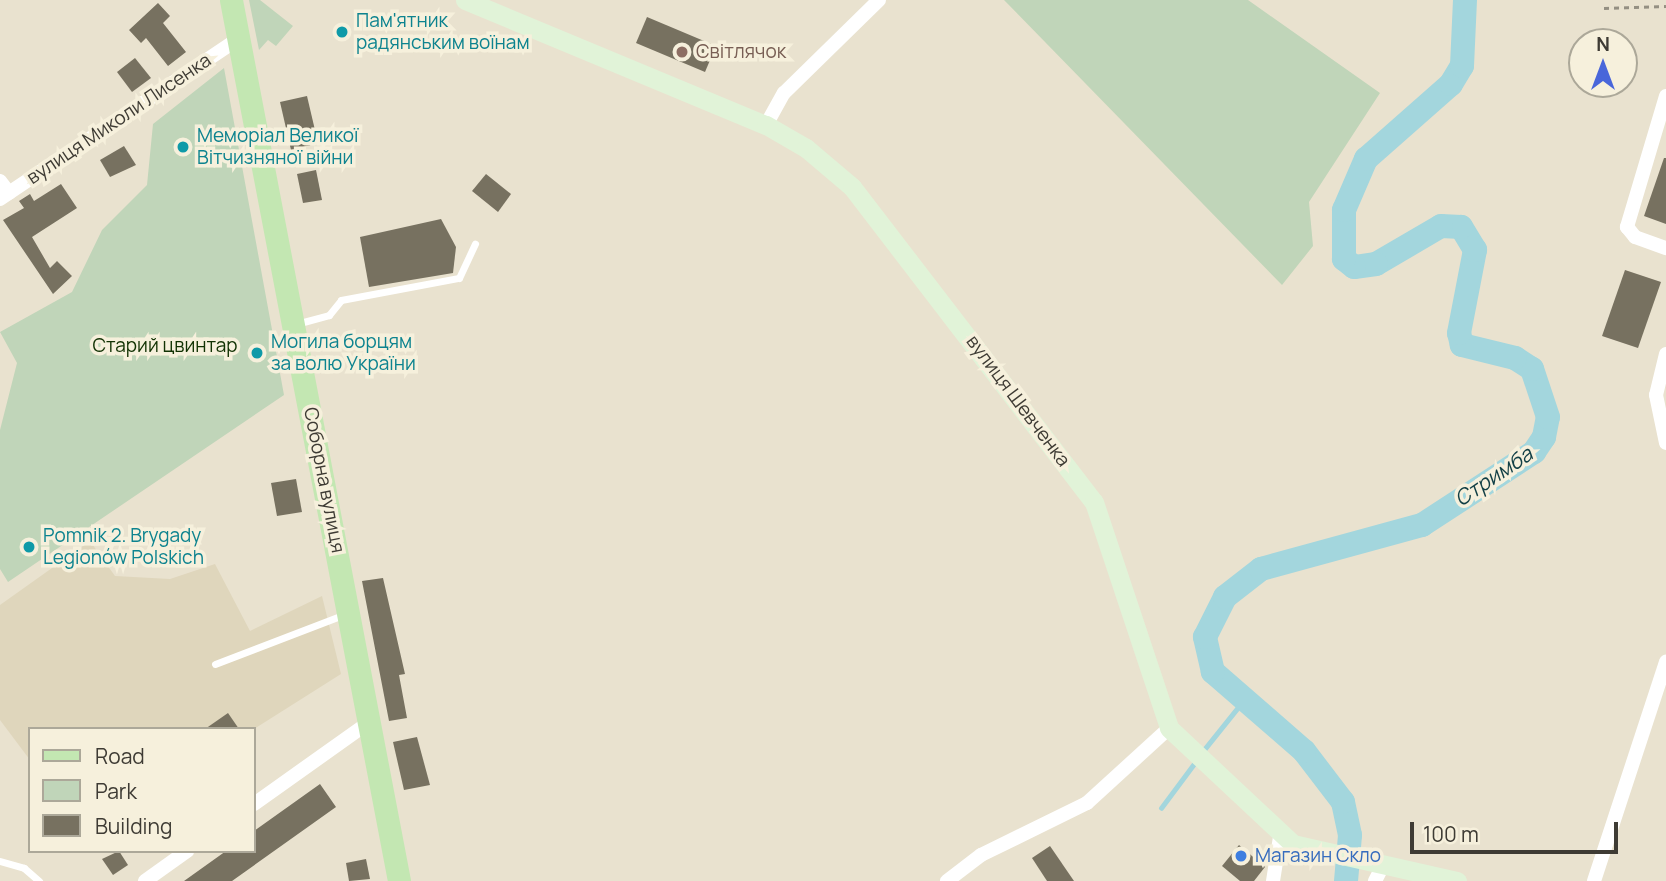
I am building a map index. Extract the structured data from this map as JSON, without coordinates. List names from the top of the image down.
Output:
{
  "streets": {
    "main road": ["Соборна вулиця"],
    "street": ["вулиця Миколи Лисенка", "вулиця Шевченка"]
  },
  "crossings": [
    ["вулиця Миколи Лисенка", "Соборна вулиця"]
  ],
  "water": ["Стримба"],
  "parks": ["Старий цвинтар"],
  "places": [
    "Пам'ятник радянським воїнам",
    "Світлячок",
    "Меморіал Великої Вітчизняної війни",
    "Могила борцям за волю України",
    "Pomnik 2. Brygady Legionów Polskich",
    "Магазин Скло"
  ],
  "legend": ["Road", "Park", "Building"],
  "scale_bar": "100 m",
  "north": "top"
}
